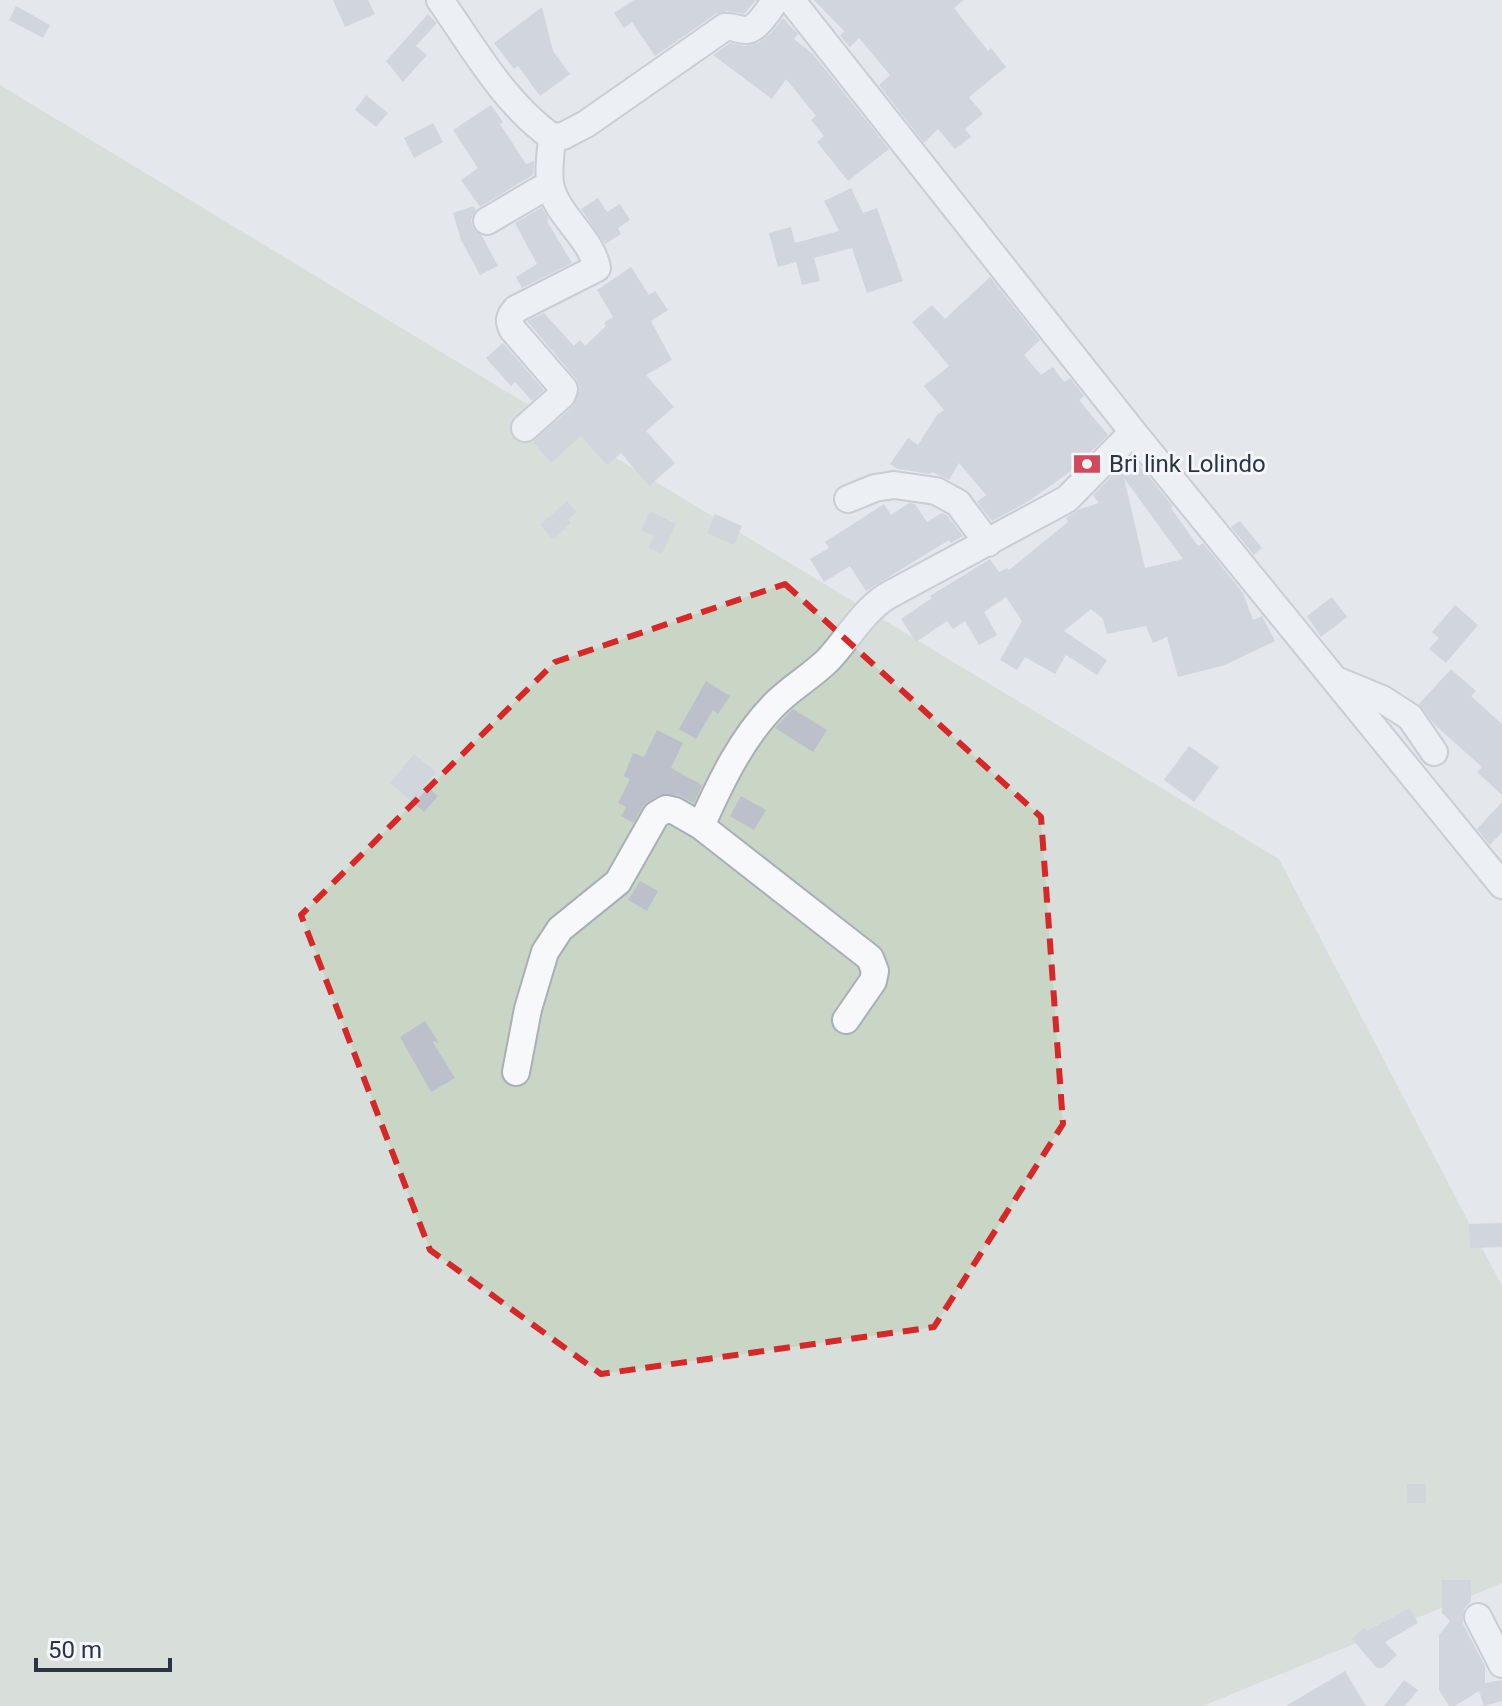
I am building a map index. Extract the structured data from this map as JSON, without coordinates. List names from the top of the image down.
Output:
{
  "places": {
    "bank": ["Bri link Lolindo"]
  },
  "scale_bar": "50 m"
}
